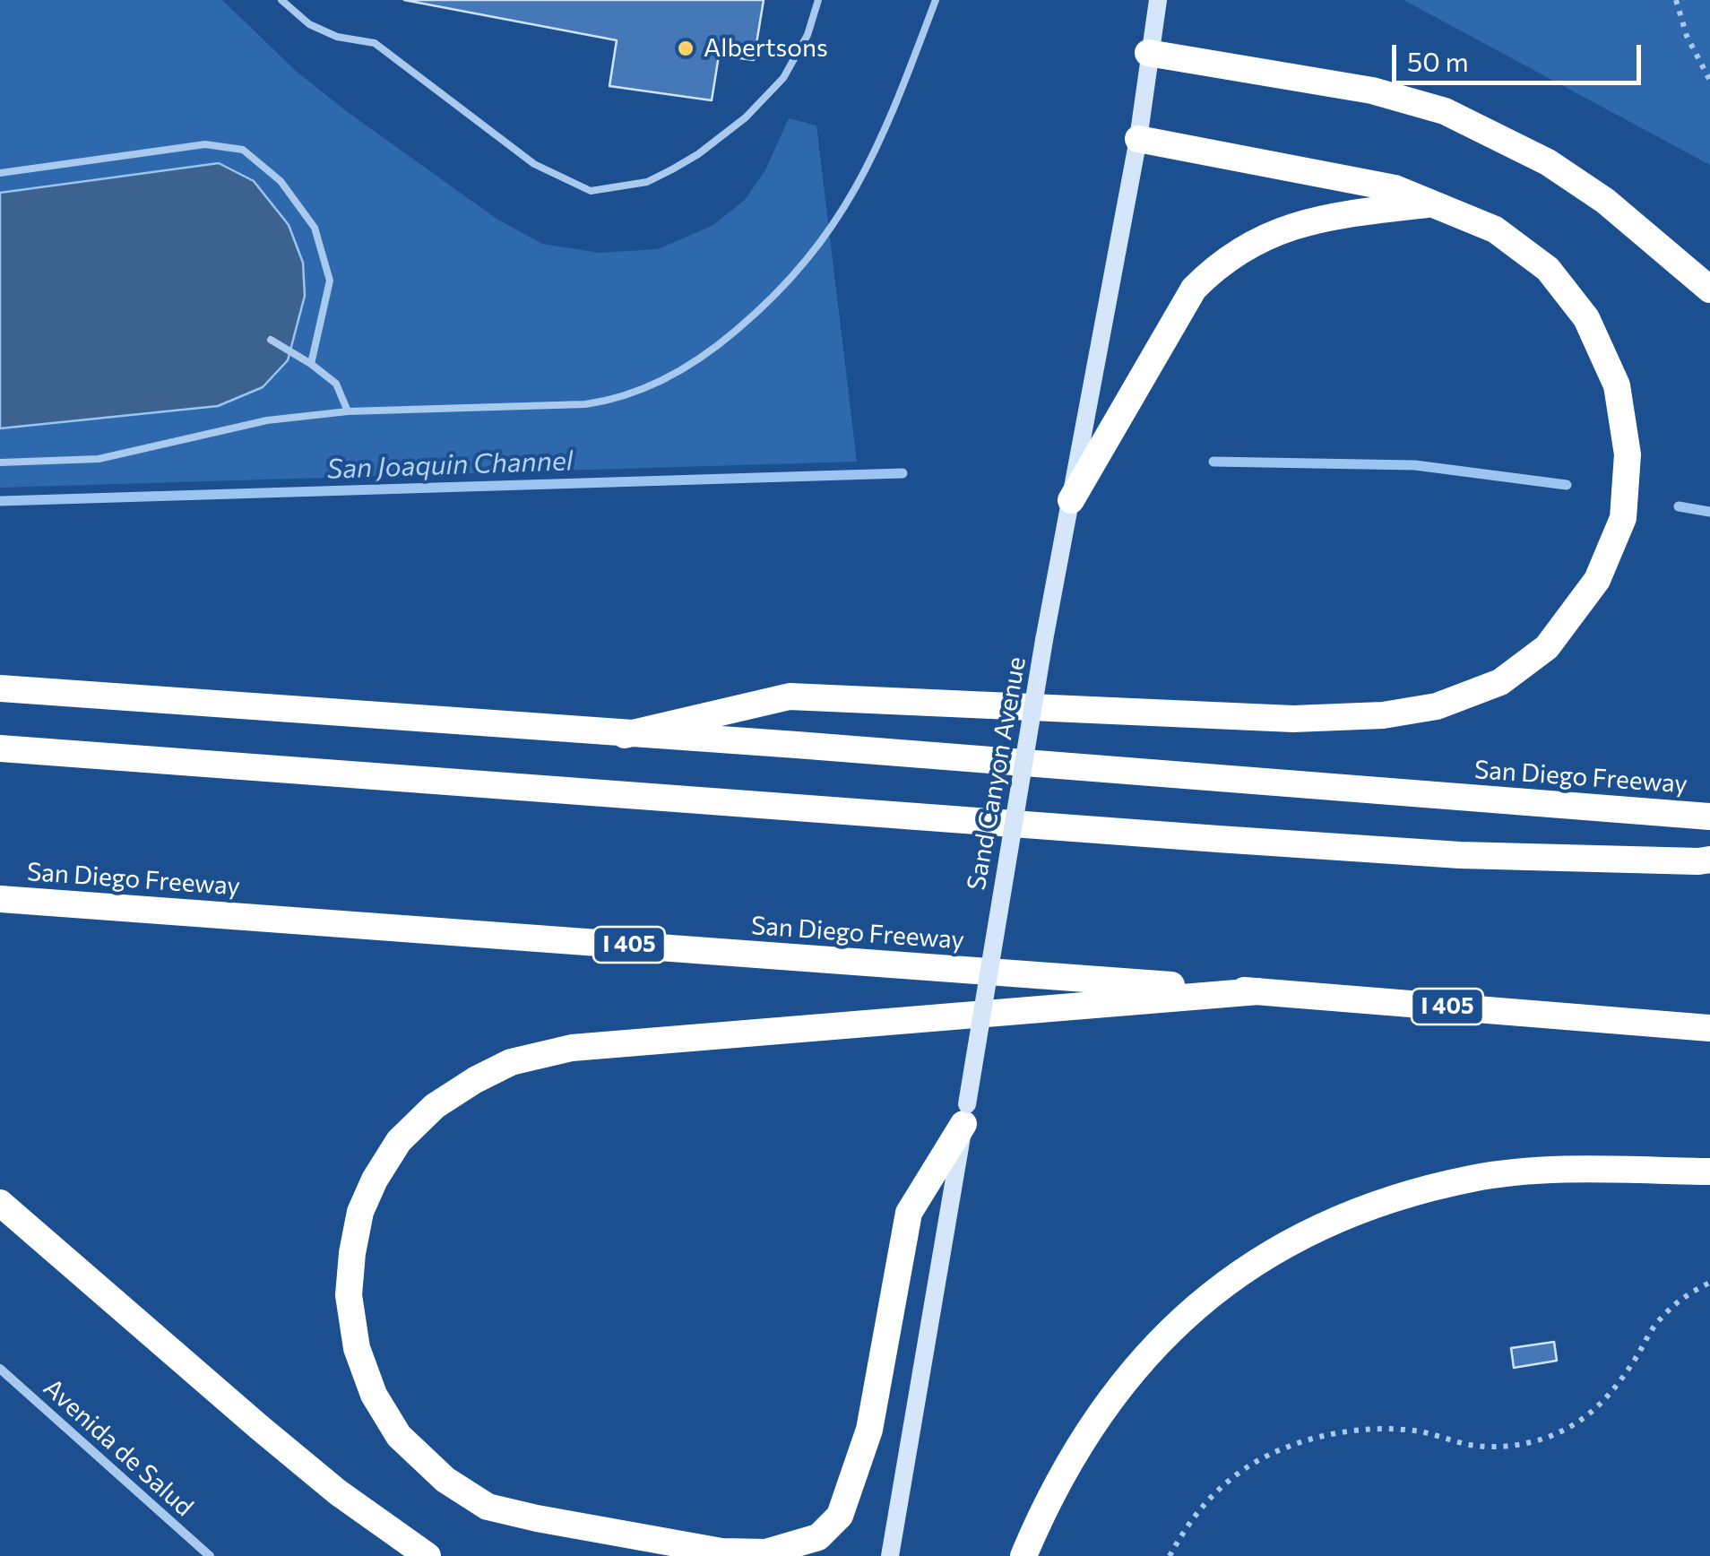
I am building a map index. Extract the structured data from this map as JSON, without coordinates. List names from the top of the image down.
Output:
{
  "streets": {
    "highway": ["San Diego Freeway", "I 405"],
    "main road": ["Sand Canyon Avenue"],
    "street": ["Avenida de Salud"]
  },
  "water": ["San Joaquin Channel"],
  "places": ["Albertsons"],
  "scale_bar": "50 m"
}
